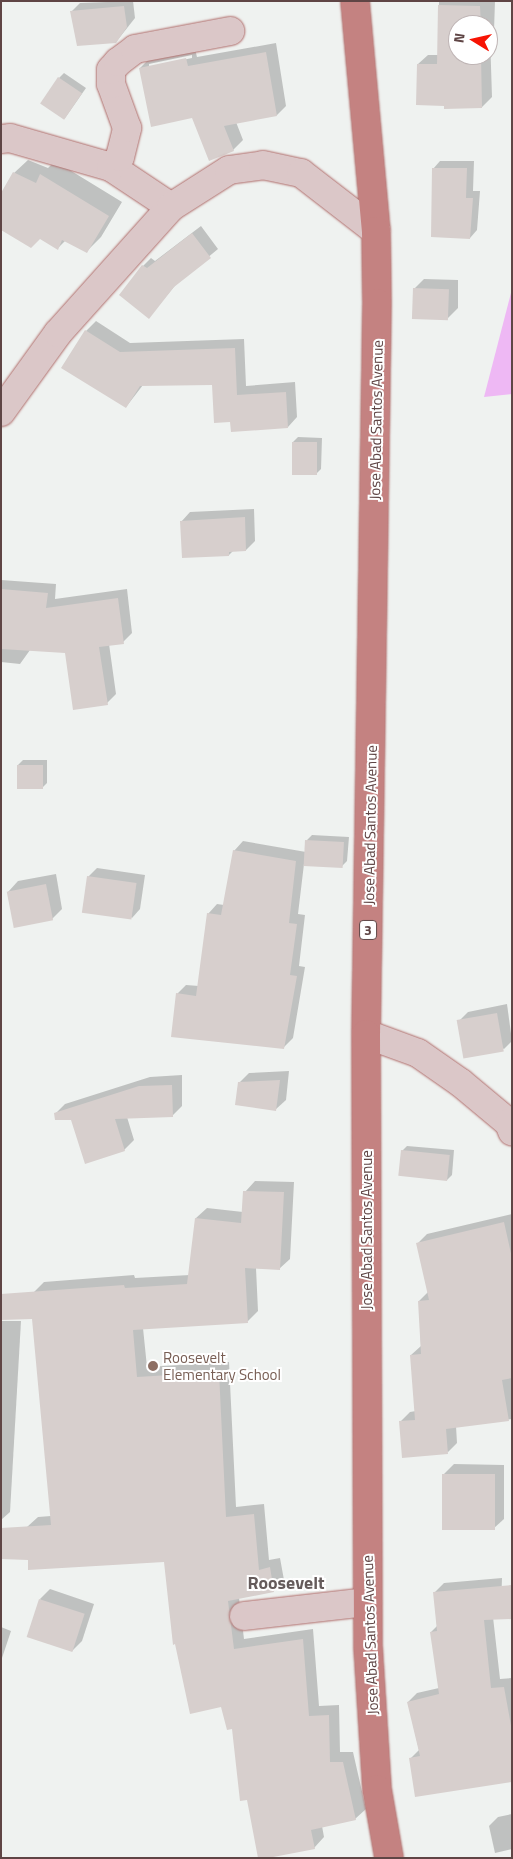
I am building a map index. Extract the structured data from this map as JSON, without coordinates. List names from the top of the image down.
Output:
{
  "streets": {
    "highway": ["Jose Abad Santos Avenue", "3"]
  },
  "districts": ["Roosevelt"],
  "places": ["Roosevelt Elementary School"],
  "north": "left"
}
